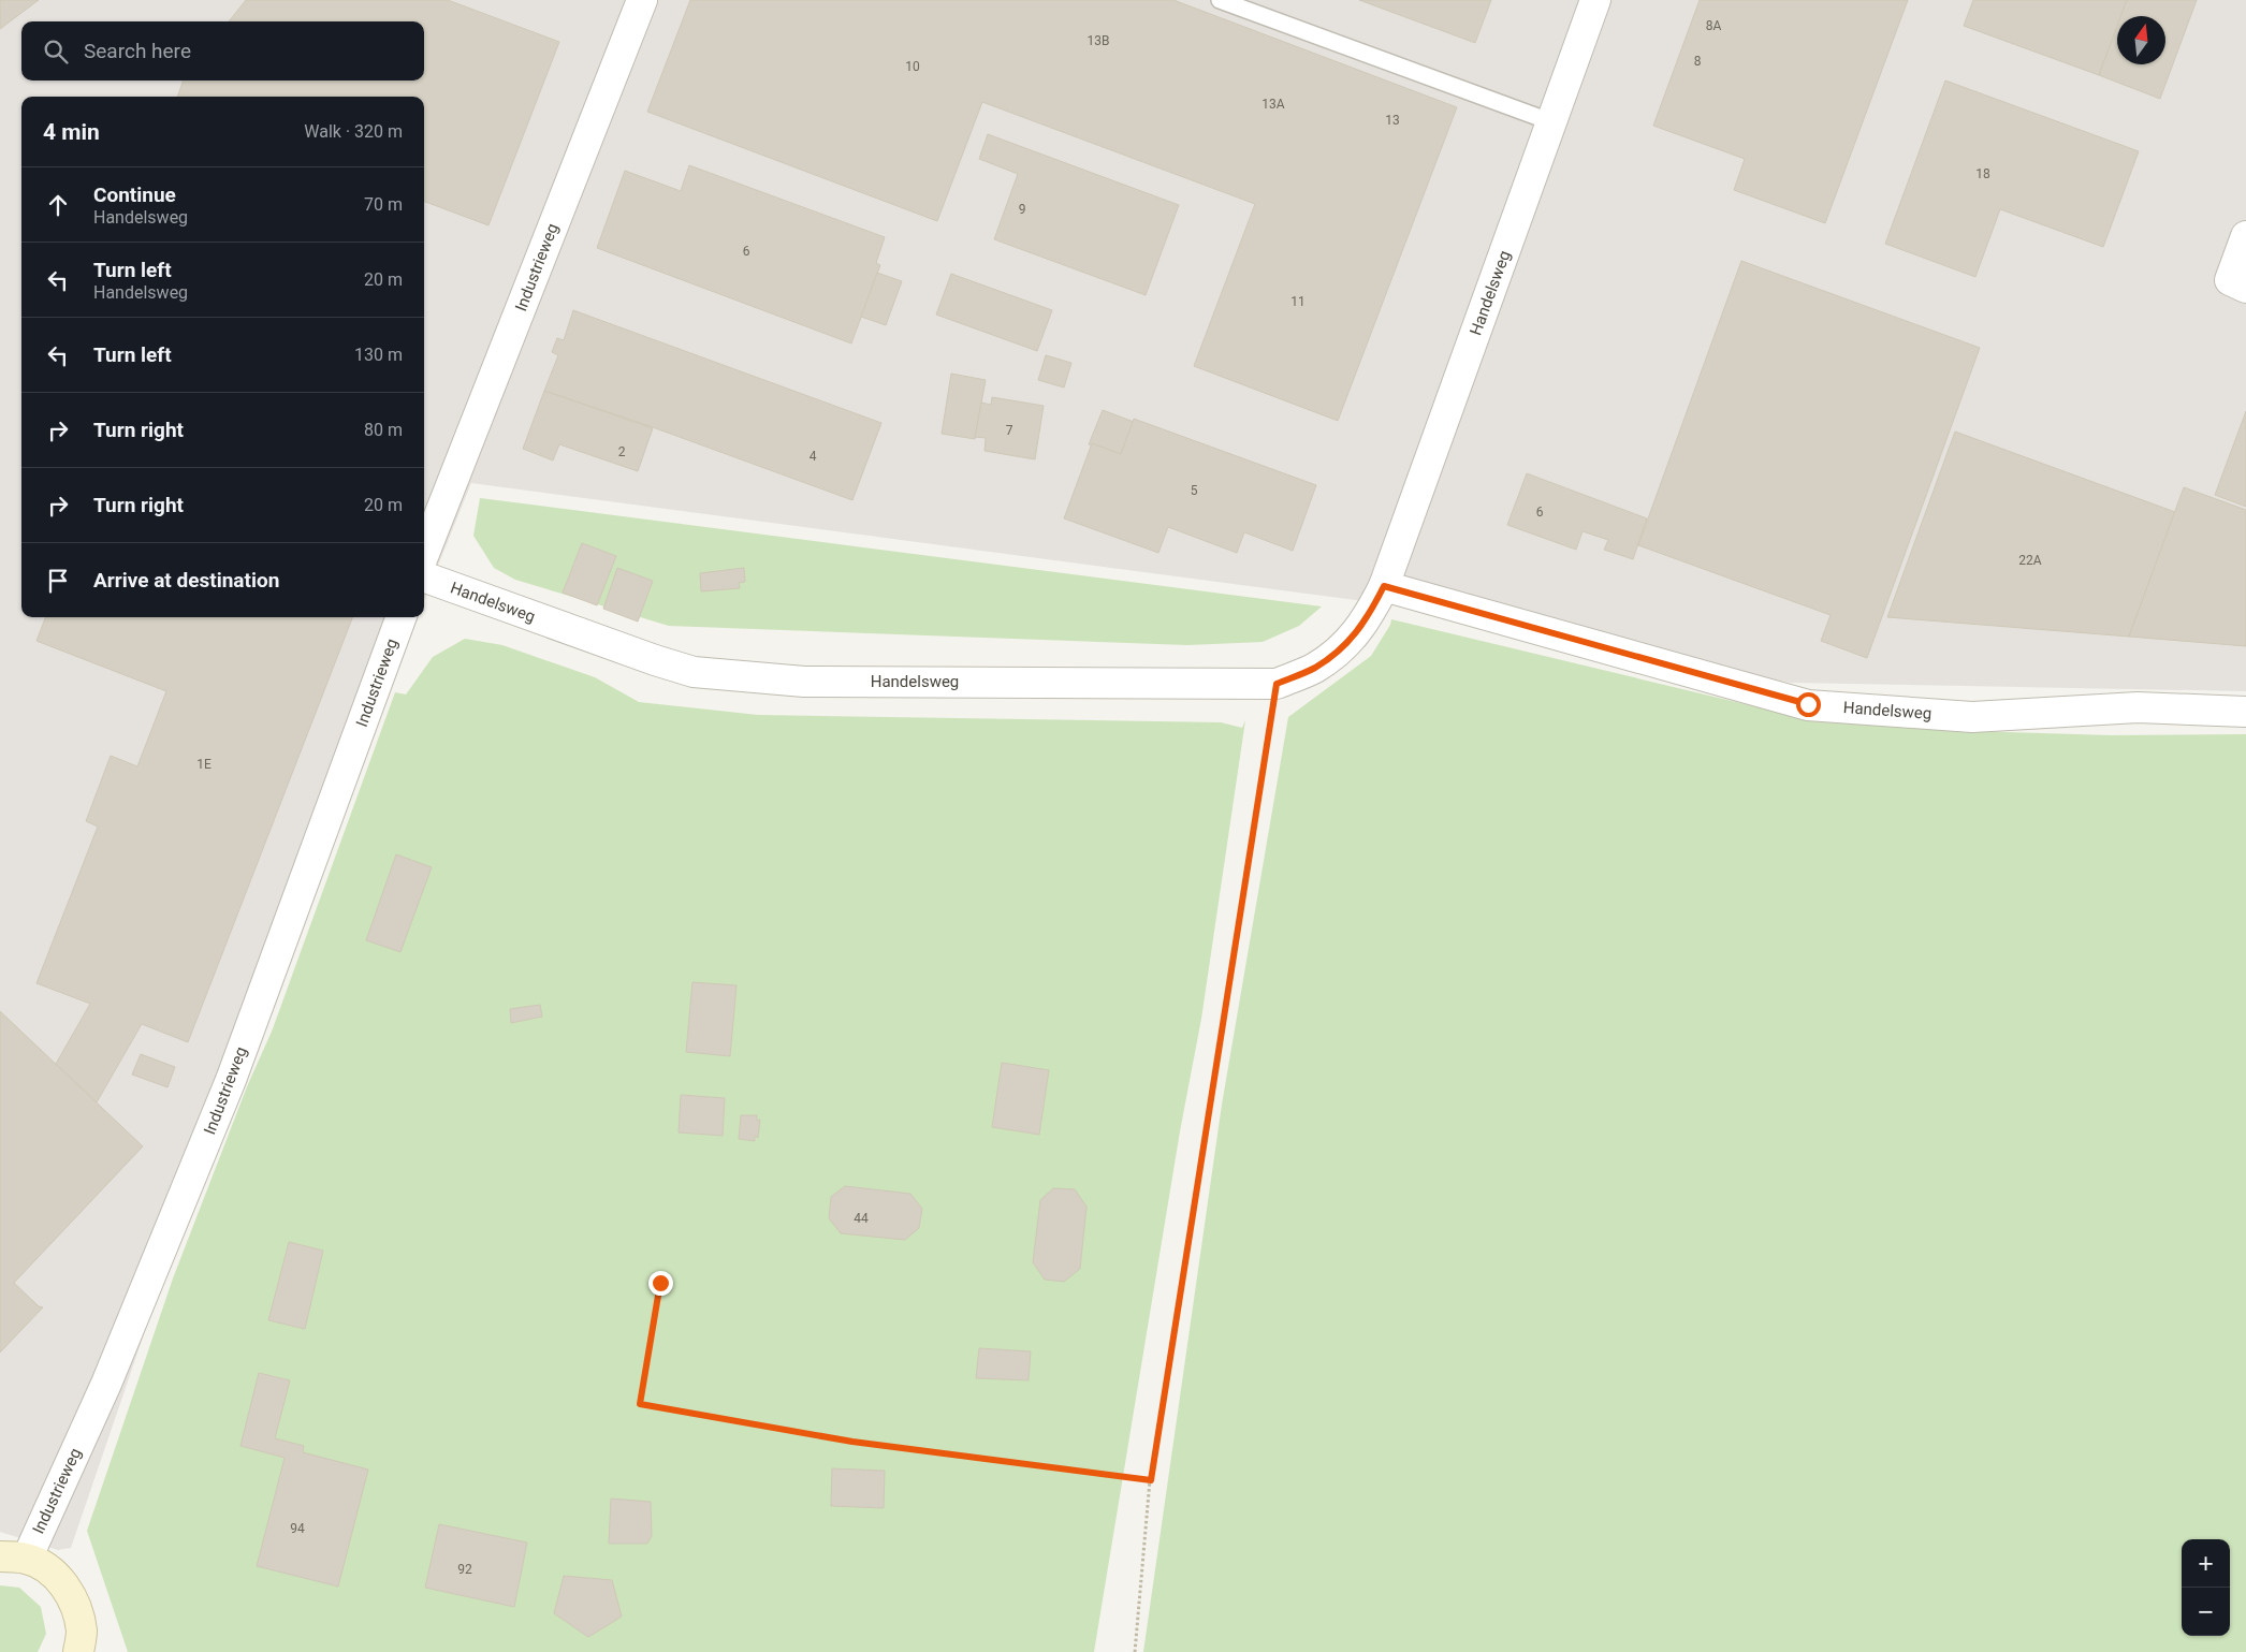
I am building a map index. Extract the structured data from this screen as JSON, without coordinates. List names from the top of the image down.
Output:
{
  "streets": {
    "street": ["Industrieweg", "Handelsweg"]
  },
  "house_numbers": [
    "8A",
    "13B",
    "8",
    "10",
    "13A",
    "13",
    "18",
    "9",
    "6",
    "11",
    "7",
    "2",
    "4",
    "5",
    "6",
    "22A",
    "1E",
    "44",
    "94",
    "92"
  ],
  "north": "top",
  "page": {
    "search": "Search here",
    "heading": ["4 min", "Walk · 320 m"],
    "list": [
      ["Continue", "Handelsweg", "70 m"],
      ["Turn left", "Handelsweg", "20 m"],
      ["Turn left", "130 m"],
      ["Turn right", "80 m"],
      ["Turn right", "20 m"],
      "Arrive at destination"
    ],
    "map_buttons": ["+", "−"]
  }
}
